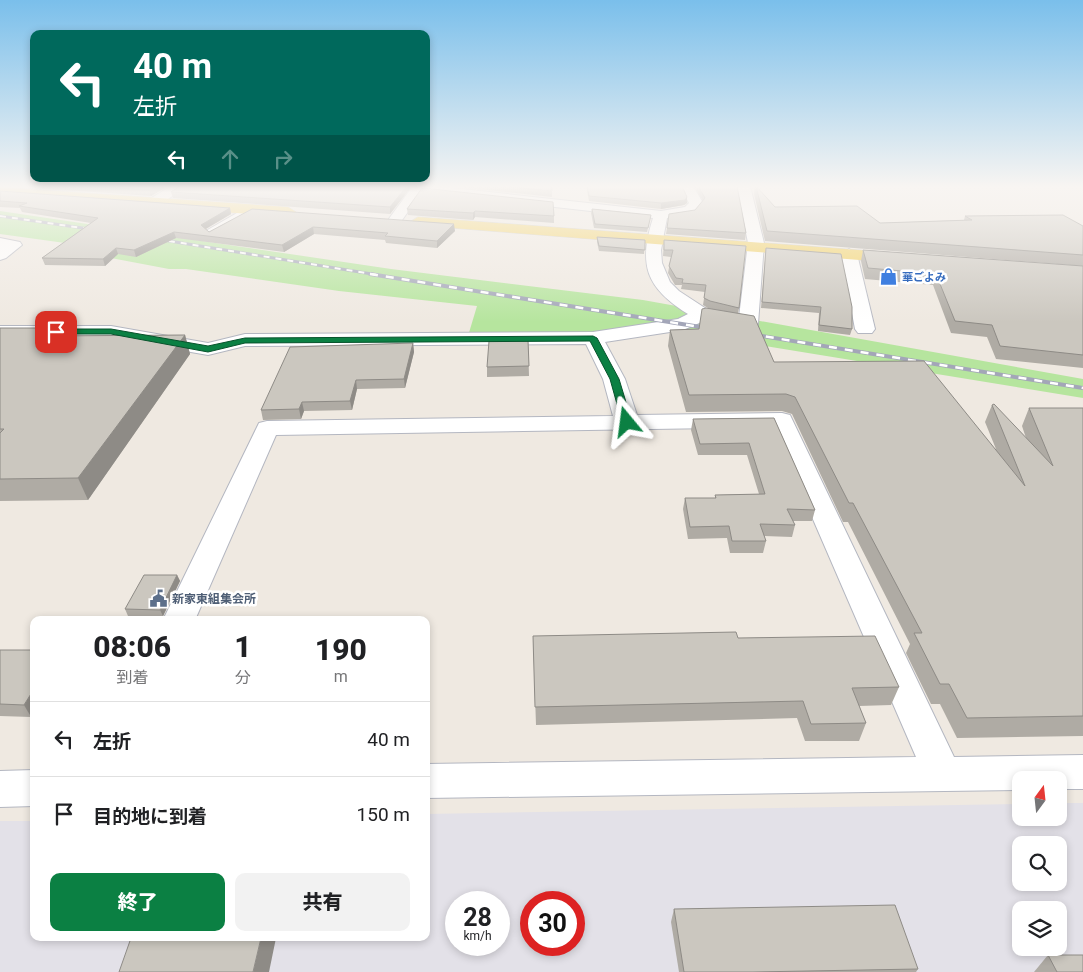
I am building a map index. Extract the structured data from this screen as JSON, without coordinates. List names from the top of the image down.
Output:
{
  "places": {
    "shop": ["華ごよみ"],
    "public building": ["新家東組集会所"]
  },
  "north": "top",
  "page": {
    "turn": ["40 m", "左折"],
    "eta": [
      "08:06",
      "到着",
      "1",
      "分",
      "190",
      "m"
    ],
    "list": [
      {
        "name": "左折",
        "value": "40 m"
      },
      {
        "name": "目的地に到着",
        "value": "150 m"
      }
    ],
    "buttons": ["終了", "共有"],
    "speed": "28 km/h",
    "limit": "30"
  }
}
